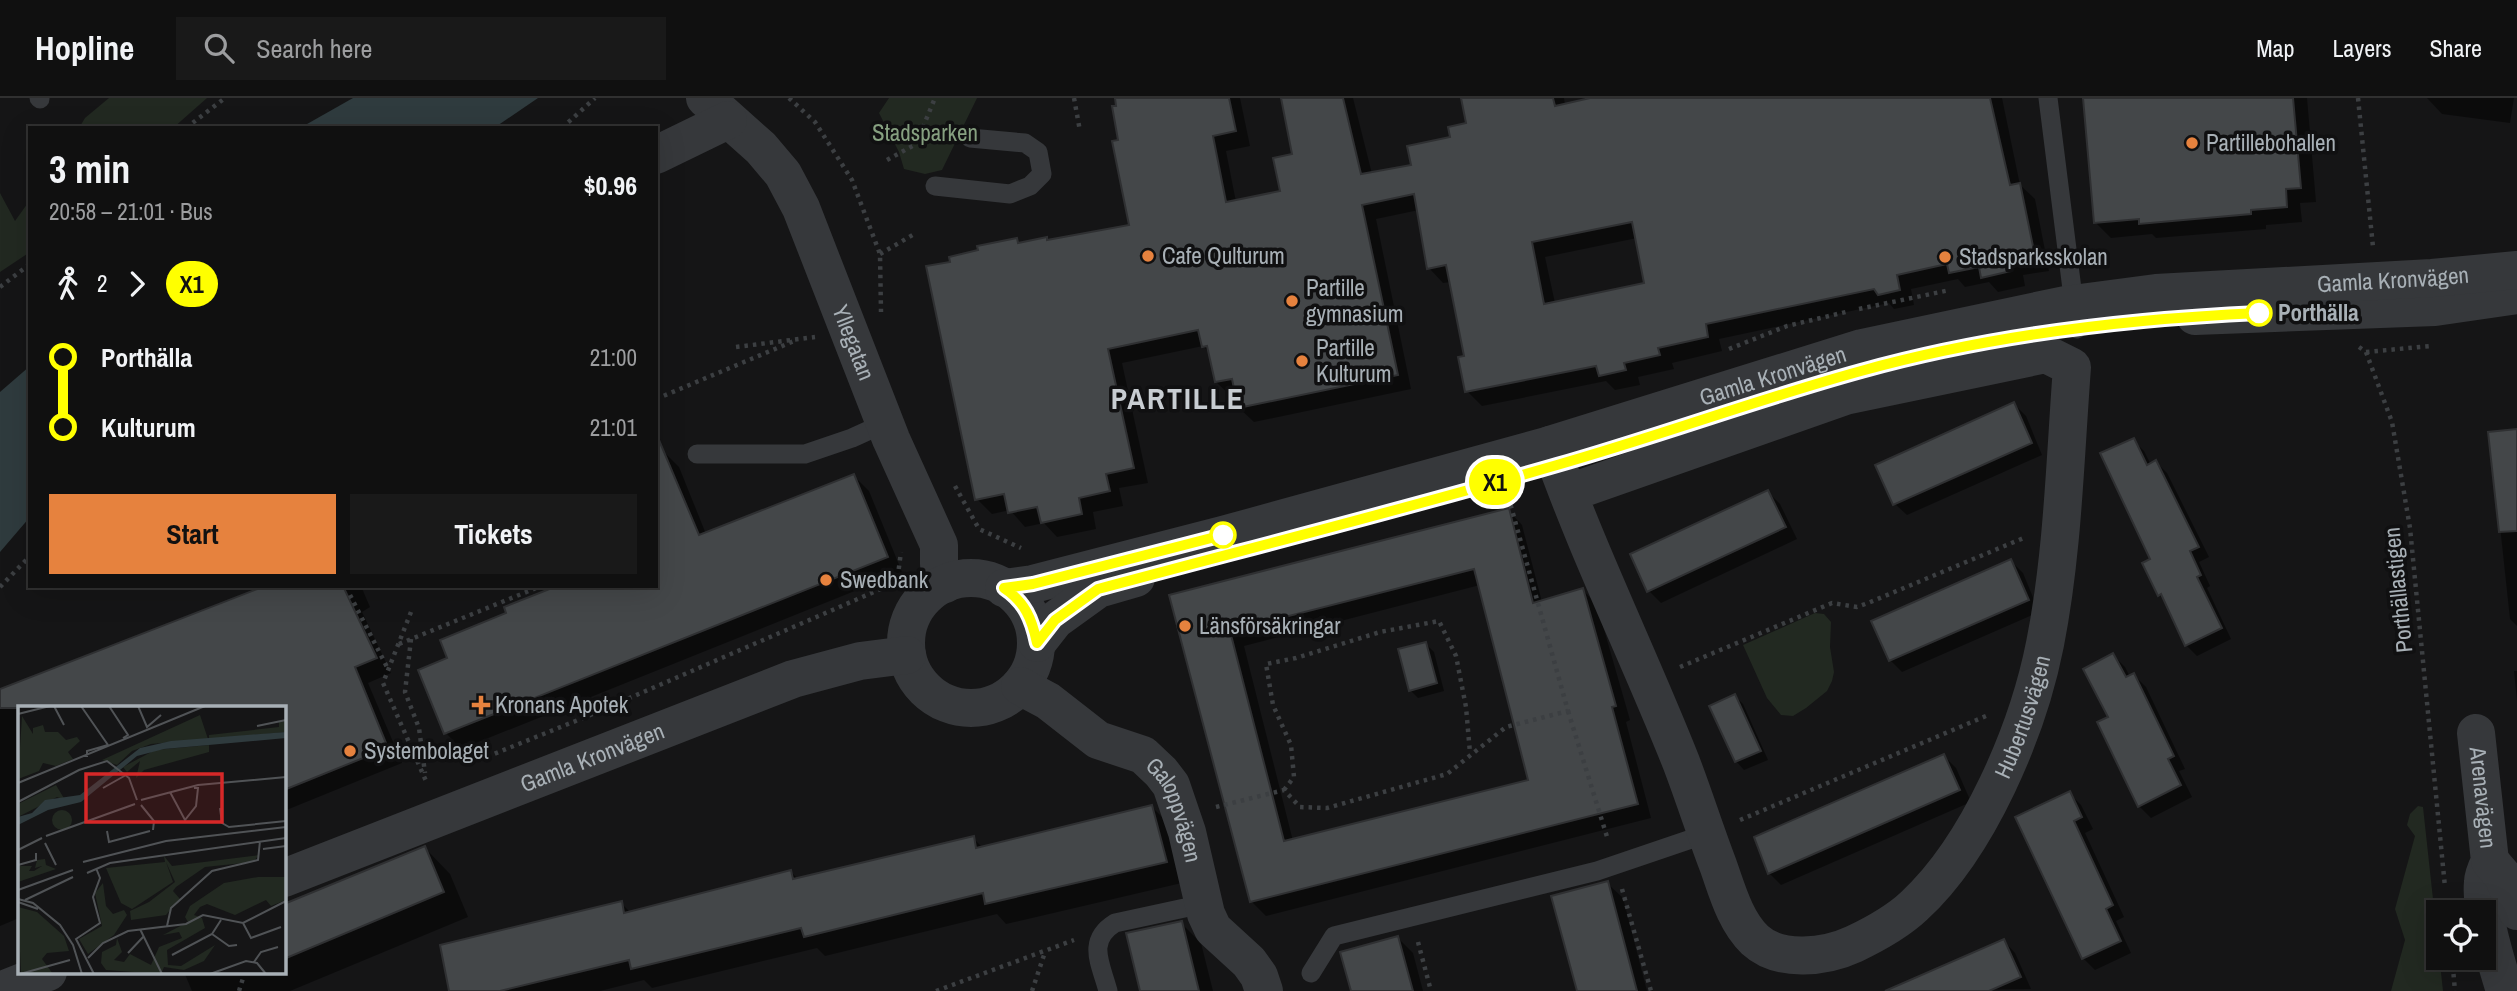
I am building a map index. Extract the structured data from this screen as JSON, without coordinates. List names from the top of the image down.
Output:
{
  "streets": {
    "street": [
      "Gamla Kronvägen",
      "Yllegatan",
      "Hubertusvägen",
      "Arenavägen",
      "Galoppvägen"
    ],
    "path": ["Porthällastigen"]
  },
  "crossings": [
    ["Gamla Kronvägen", "Yllegatan"],
    ["Gamla Kronvägen", "Porthällastigen"],
    ["Gamla Kronvägen", "Hubertusvägen"],
    ["Gamla Kronvägen", "Galoppvägen"],
    ["Yllegatan", "Galoppvägen"]
  ],
  "districts": ["PARTILLE"],
  "parks": ["Stadsparken"],
  "places": {
    "other": [
      "Partillebohallen",
      "Cafe Qulturum",
      "Stadsparksskolan",
      "Partille gymnasium",
      "Porthälla",
      "Partille Kulturum",
      "Swedbank",
      "Länsförsäkringar",
      "Systembolaget"
    ],
    "health": ["Kronans Apotek"]
  },
  "lines": ["bus line X1"],
  "page": {
    "header": "Hopline",
    "search": "Search here",
    "nav": ["Map", "Layers", "Share"],
    "on_map": "X1",
    "heading": ["3 min", "20:58 – 21:01 · Bus", "$0.96"],
    "legs": ["2", "X1"],
    "list": [
      {
        "name": "Porthälla",
        "value": "21:00"
      },
      {
        "name": "Kulturum",
        "value": "21:01"
      }
    ],
    "buttons": ["Start", "Tickets"]
  }
}
